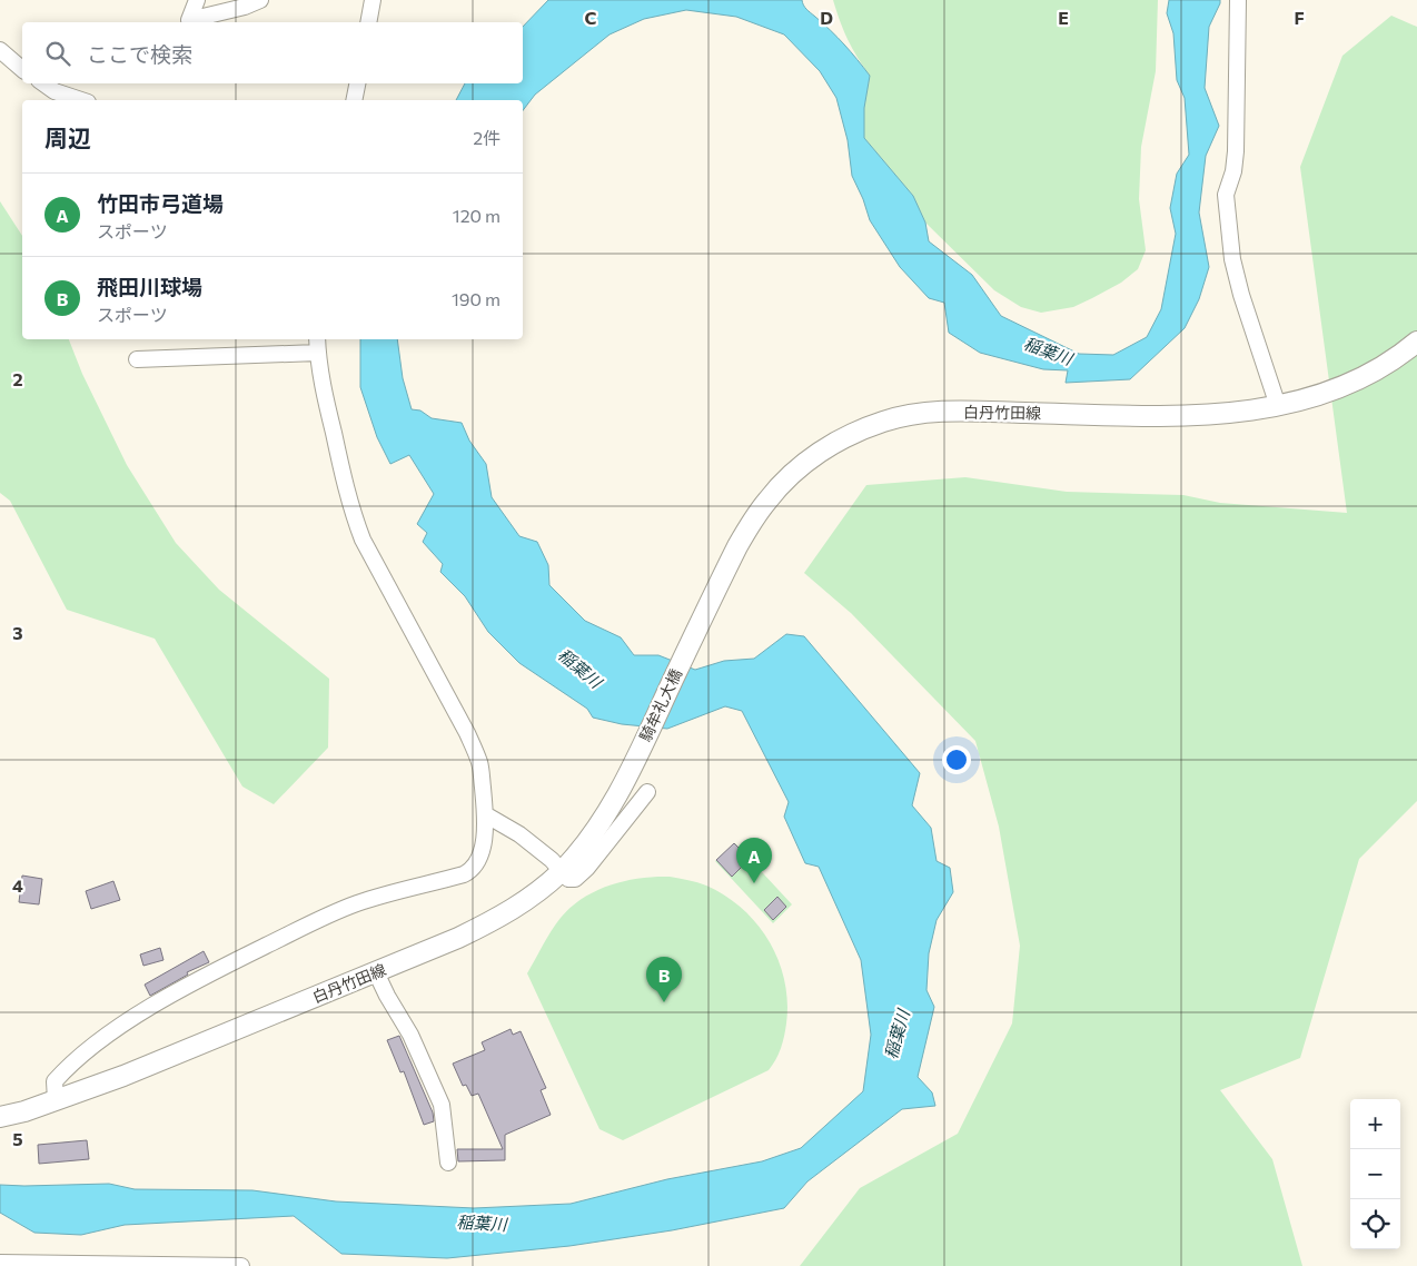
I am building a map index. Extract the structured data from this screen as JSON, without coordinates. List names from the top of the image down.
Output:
{
  "streets": {
    "main road": ["白丹竹田線", "騎牟礼大橋"]
  },
  "crossings": [
    ["白丹竹田線", "騎牟礼大橋"]
  ],
  "water": ["稲葉川"],
  "page": {
    "search": "ここで検索",
    "heading": ["周辺", "2件"],
    "list": [
      {
        "mark": "A",
        "name": "竹田市弓道場",
        "note": "スポーツ",
        "value": "120 m"
      },
      {
        "mark": "B",
        "name": "飛田川球場",
        "note": "スポーツ",
        "value": "190 m"
      }
    ],
    "pins": ["A", "B"],
    "map_buttons": ["+", "−"]
  },
  "grid": {
    "columns": [
      "C",
      "D",
      "E",
      "F"
    ],
    "rows": [
      "2",
      "3",
      "4",
      "5"
    ]
  }
}
